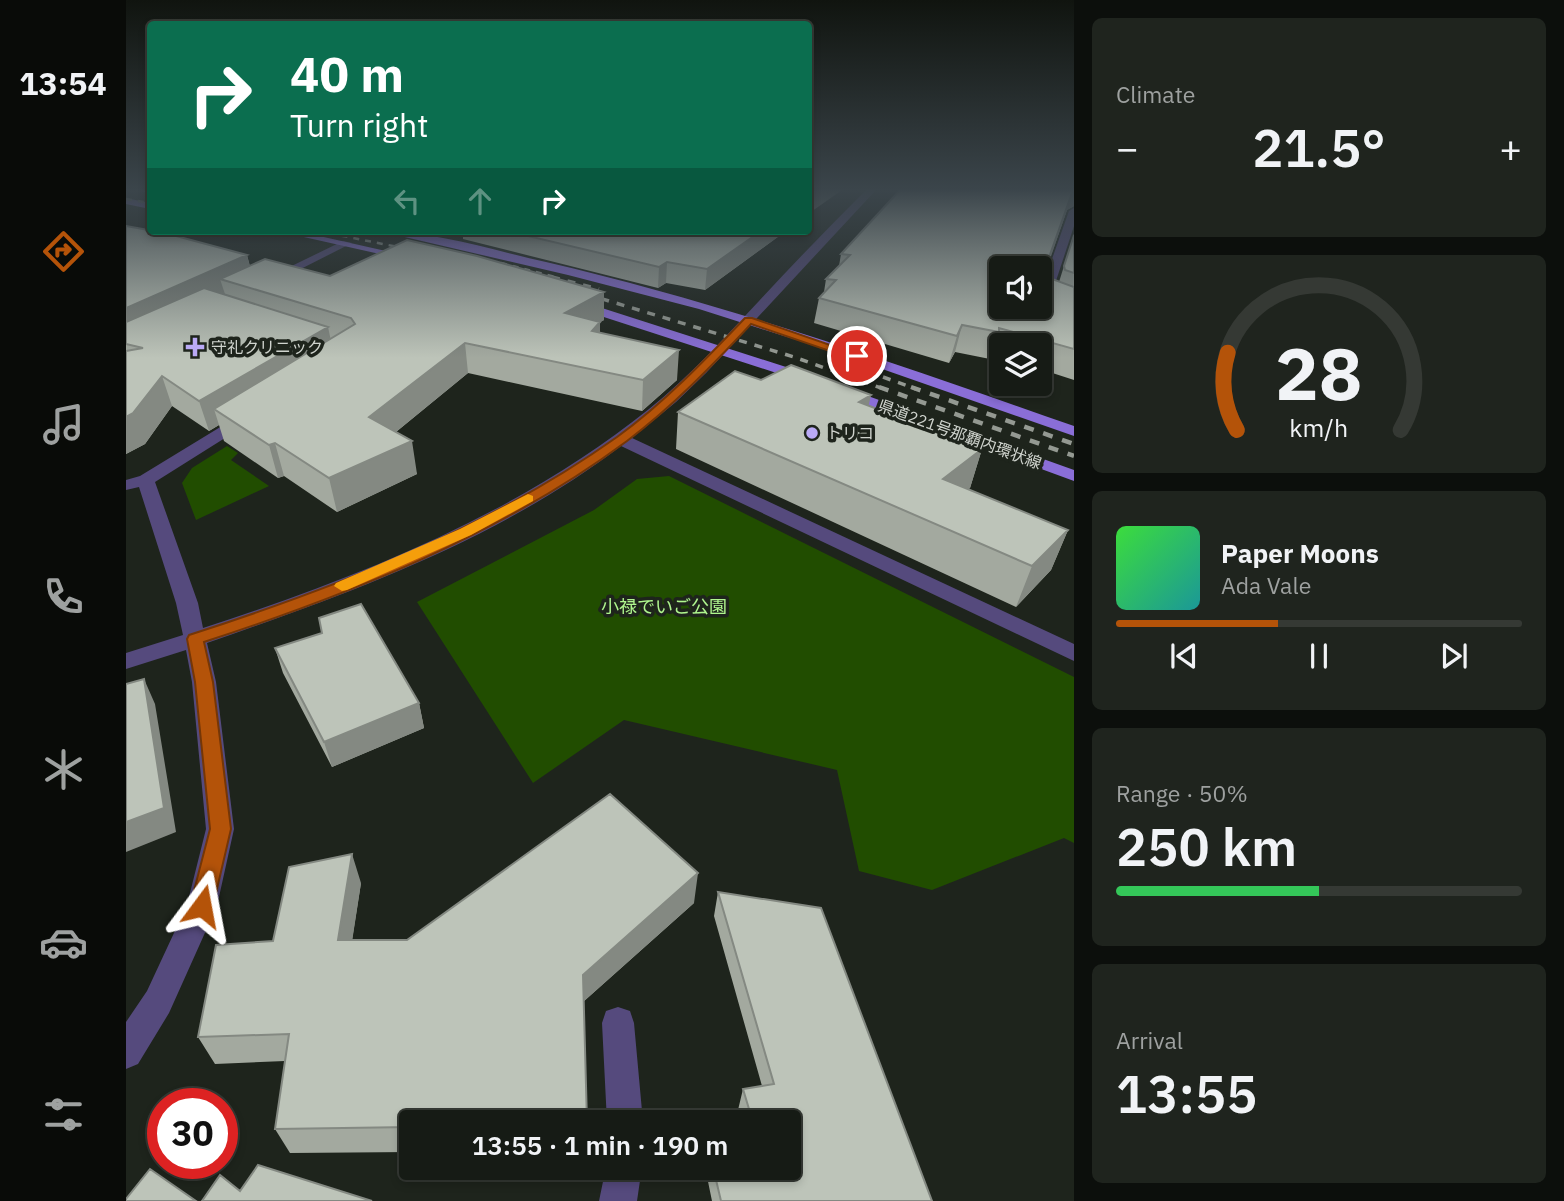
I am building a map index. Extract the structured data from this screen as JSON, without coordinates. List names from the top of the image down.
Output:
{
  "streets": {
    "main road": ["県道221号那覇内環状線"]
  },
  "parks": ["小禄でいご公園"],
  "places": {
    "health": ["守礼クリニック"],
    "other": ["トリコ"]
  },
  "page": {
    "tabs": "13:54",
    "tile": [
      "Climate",
      ["Range · 50%", "250 km"],
      ["Arrival", "13:55"]
    ],
    "turn": ["40 m", "Turn right"],
    "heat": ["−", "21.5°", "+"],
    "song": ["Paper Moons", "Ada Vale"],
    "limit": "30",
    "trip": "13:55 · 1 min · 190 m",
    "gauge": ["28", "km/h"]
  }
}
